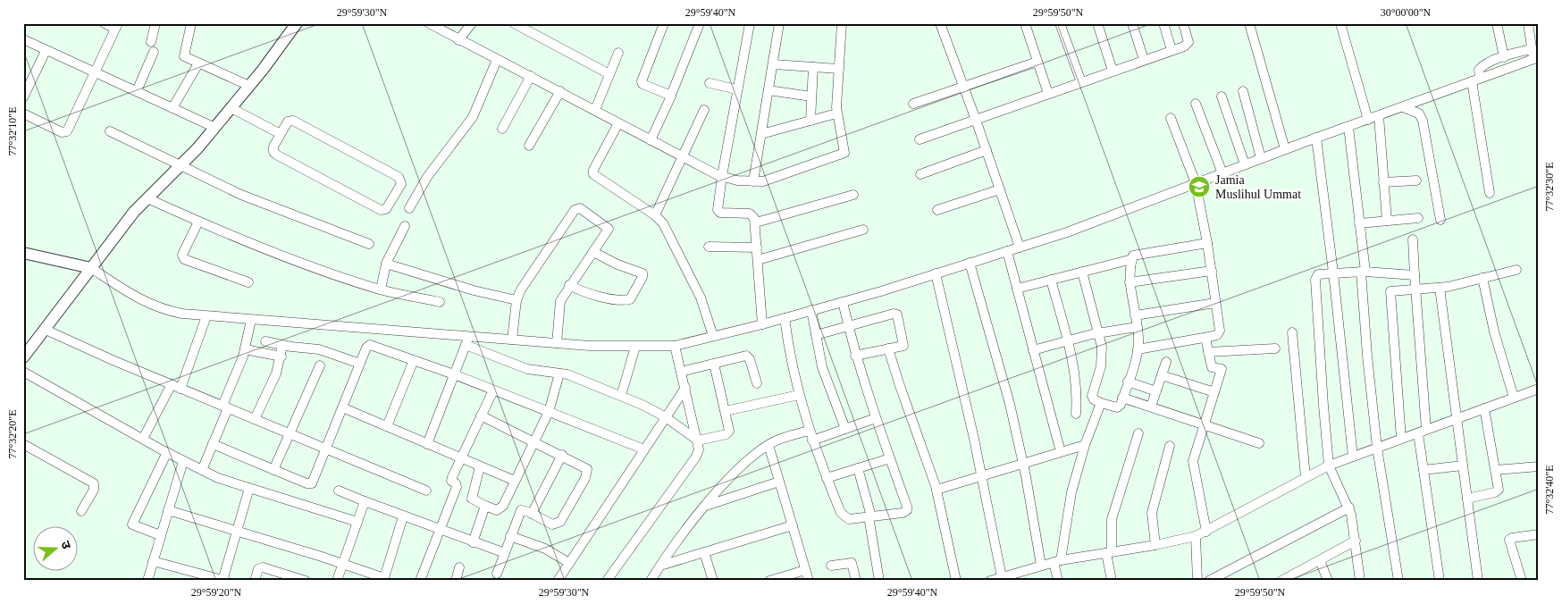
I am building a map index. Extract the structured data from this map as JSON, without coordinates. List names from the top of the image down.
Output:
{
  "places": {
    "school or university": ["Jamia Muslihul Ummat"]
  },
  "north": "right",
  "coordinates": [
    "29°59'30\"N",
    "29°59'40\"N",
    "29°59'50\"N",
    "30°00'00\"N",
    "77°32'10\"E",
    "77°32'30\"E",
    "77°32'20\"E",
    "77°32'40\"E",
    "29°59'20\"N"
  ]
}
